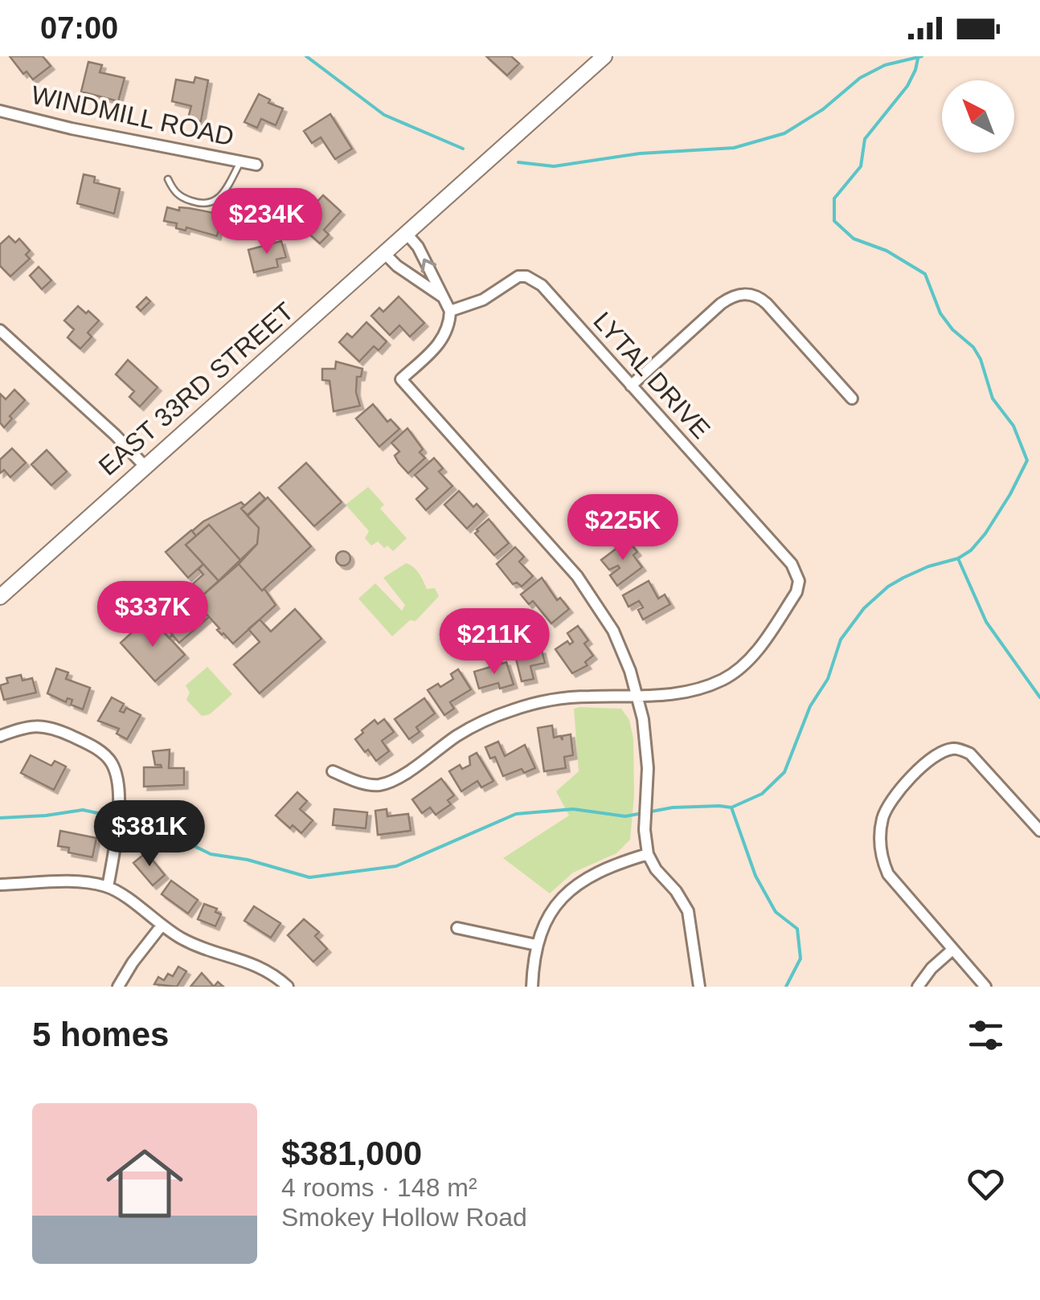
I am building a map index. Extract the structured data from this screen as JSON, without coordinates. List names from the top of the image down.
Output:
{
  "streets": {
    "street": ["WINDMILL ROAD", "LYTAL DRIVE", "EAST 33RD STREET"]
  },
  "north": "top left",
  "page": {
    "status": "07:00",
    "price": [
      "$234K",
      "$225K",
      "$337K",
      "$211K",
      "$381K"
    ],
    "heading": "5 homes",
    "list": [
      {
        "name": "$381,000",
        "note": "4 rooms · 148 m² · Smokey Hollow Road"
      }
    ]
  }
}
